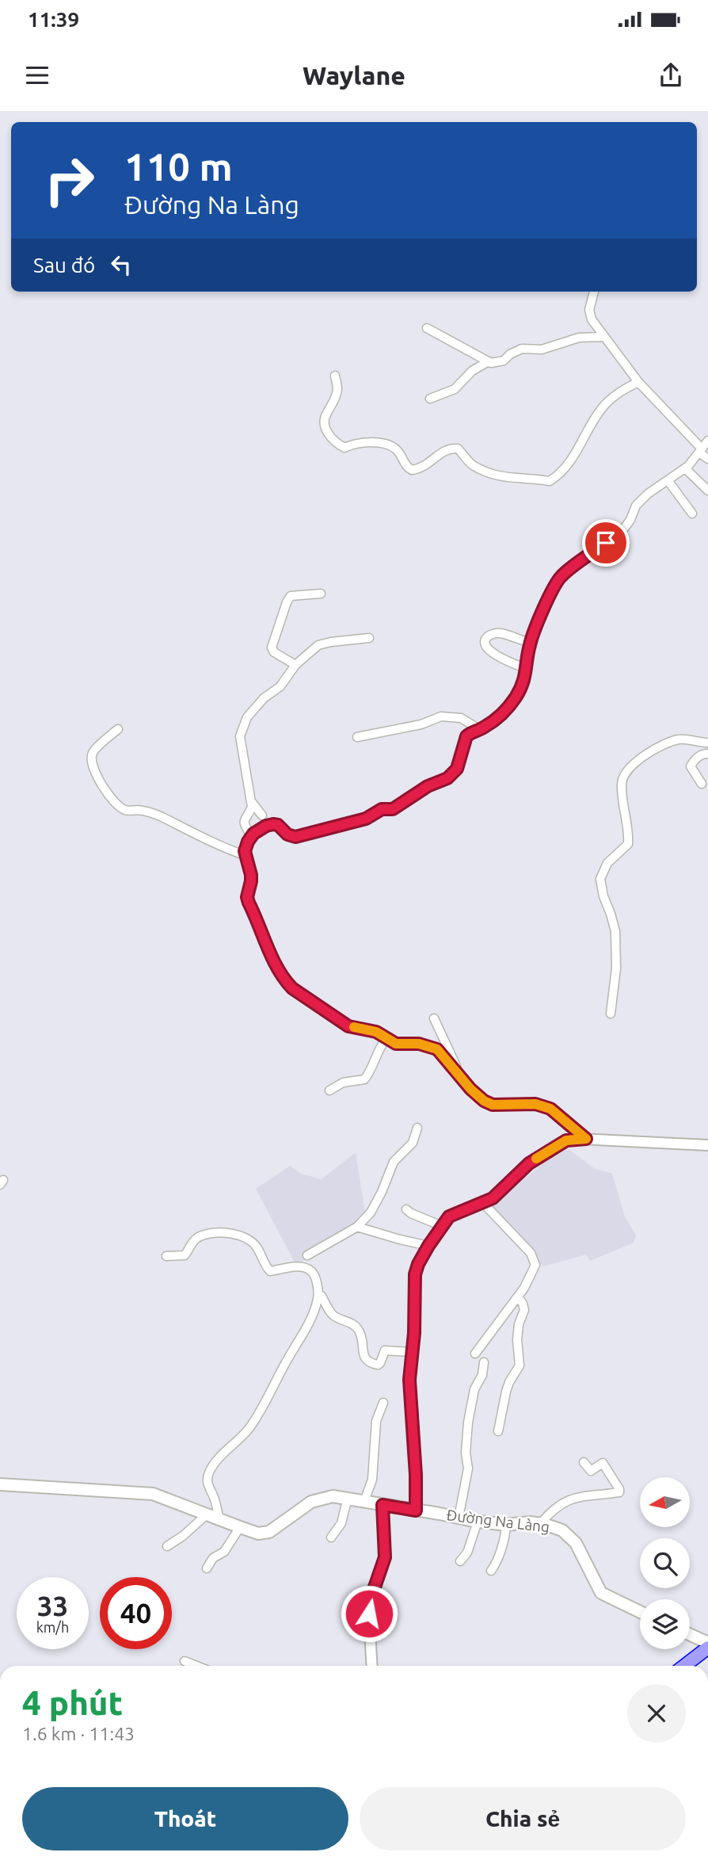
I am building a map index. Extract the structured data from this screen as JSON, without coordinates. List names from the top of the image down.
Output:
{
  "streets": {
    "main road": ["Đường Na Làng"]
  },
  "north": "left",
  "page": {
    "status": "11:39",
    "header": "Waylane",
    "turn": ["110 m", "Đường Na Làng"],
    "then": "Sau đó",
    "speed": "33 km/h",
    "limit": "40",
    "heading": ["4 phút", "1.6 km · 11:43"],
    "buttons": ["Thoát", "Chia sẻ"]
  }
}
